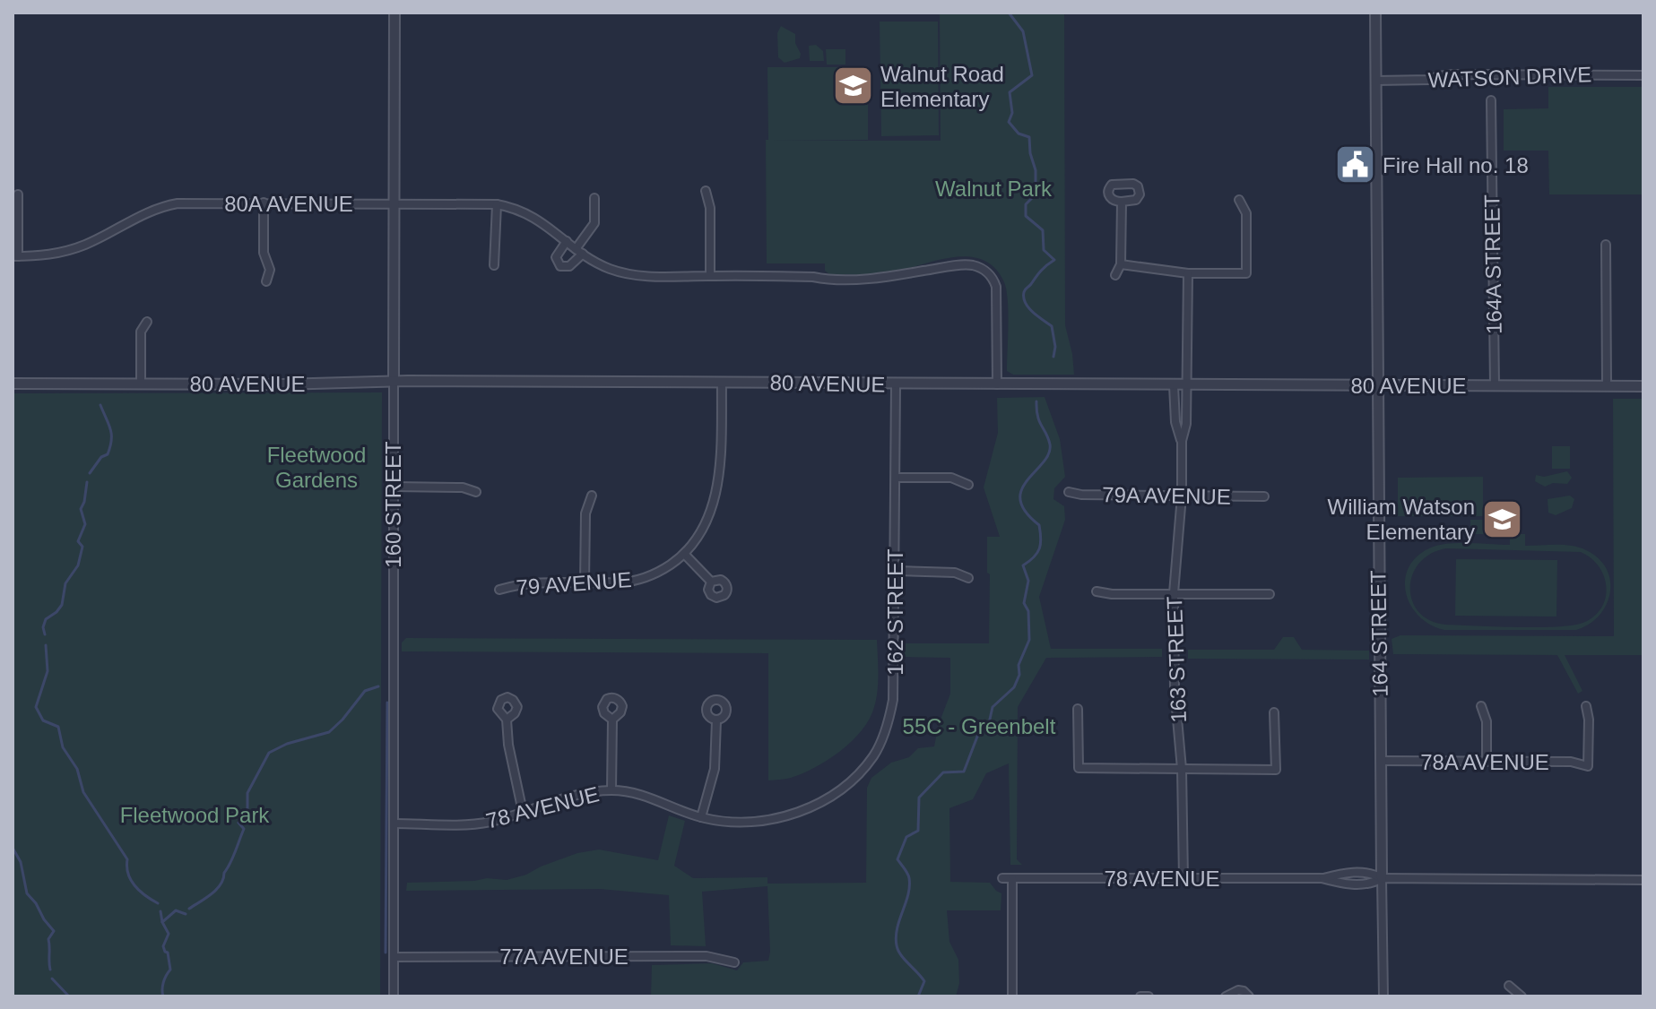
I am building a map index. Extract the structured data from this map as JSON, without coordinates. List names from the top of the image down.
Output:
{
  "streets": {
    "street": [
      "WATSON DRIVE",
      "80A AVENUE",
      "164A STREET",
      "80 AVENUE",
      "79A AVENUE",
      "160 STREET",
      "79 AVENUE",
      "162 STREET",
      "164 STREET",
      "163 STREET",
      "78A AVENUE",
      "78 AVENUE",
      "77A AVENUE"
    ]
  },
  "crossings": [
    ["WATSON DRIVE", "164 STREET"],
    ["80A AVENUE", "80 AVENUE"],
    ["80A AVENUE", "160 STREET"],
    ["164A STREET", "80 AVENUE"],
    ["80 AVENUE", "160 STREET"],
    ["80 AVENUE", "162 STREET"],
    ["80 AVENUE", "164 STREET"],
    ["80 AVENUE", "163 STREET"],
    ["79A AVENUE", "163 STREET"],
    ["160 STREET", "78 AVENUE"],
    ["160 STREET", "77A AVENUE"],
    ["162 STREET", "78 AVENUE"],
    ["164 STREET", "78A AVENUE"],
    ["164 STREET", "78 AVENUE"],
    ["163 STREET", "78 AVENUE"]
  ],
  "parks": [
    "Walnut Park",
    "Fleetwood Gardens",
    "55C - Greenbelt",
    "Fleetwood Park"
  ],
  "places": {
    "school or university": ["Walnut Road Elementary", "William Watson Elementary"],
    "public building": ["Fire Hall no. 18"]
  }
}
